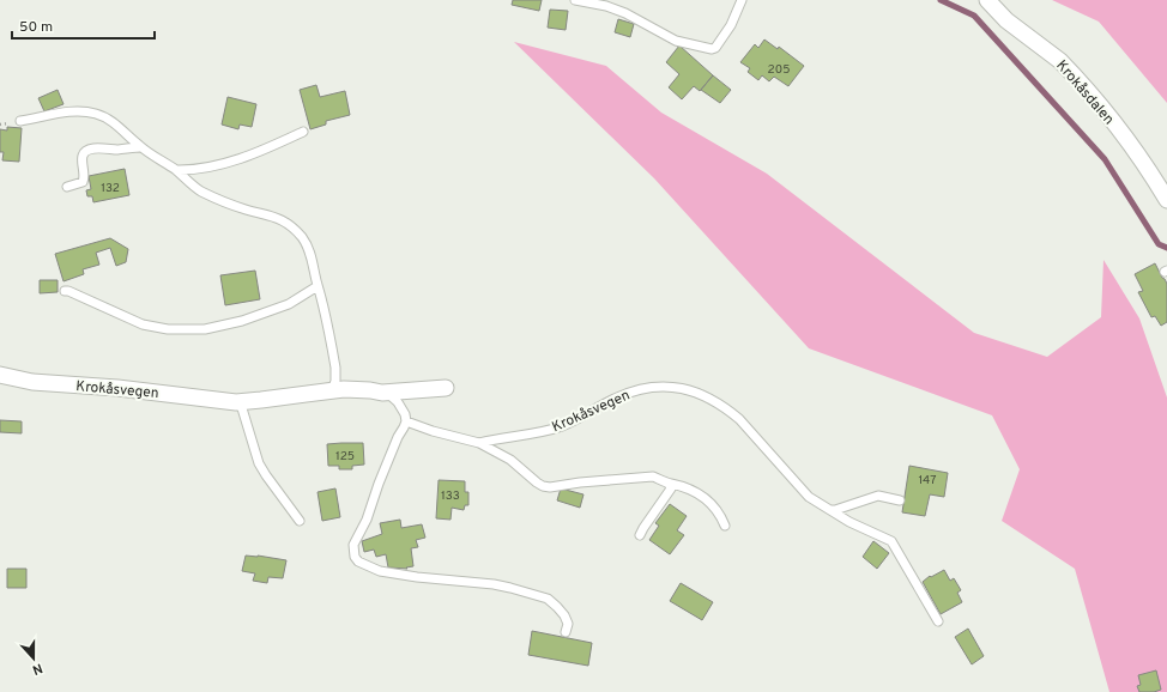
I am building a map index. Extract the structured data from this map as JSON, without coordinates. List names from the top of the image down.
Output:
{
  "streets": {
    "street": ["Krokåsdalen", "Krokåsvegen"]
  },
  "house_numbers": [
    "205",
    "132",
    "125",
    "147",
    "133"
  ],
  "scale_bar": "50 m",
  "north": "bottom"
}
